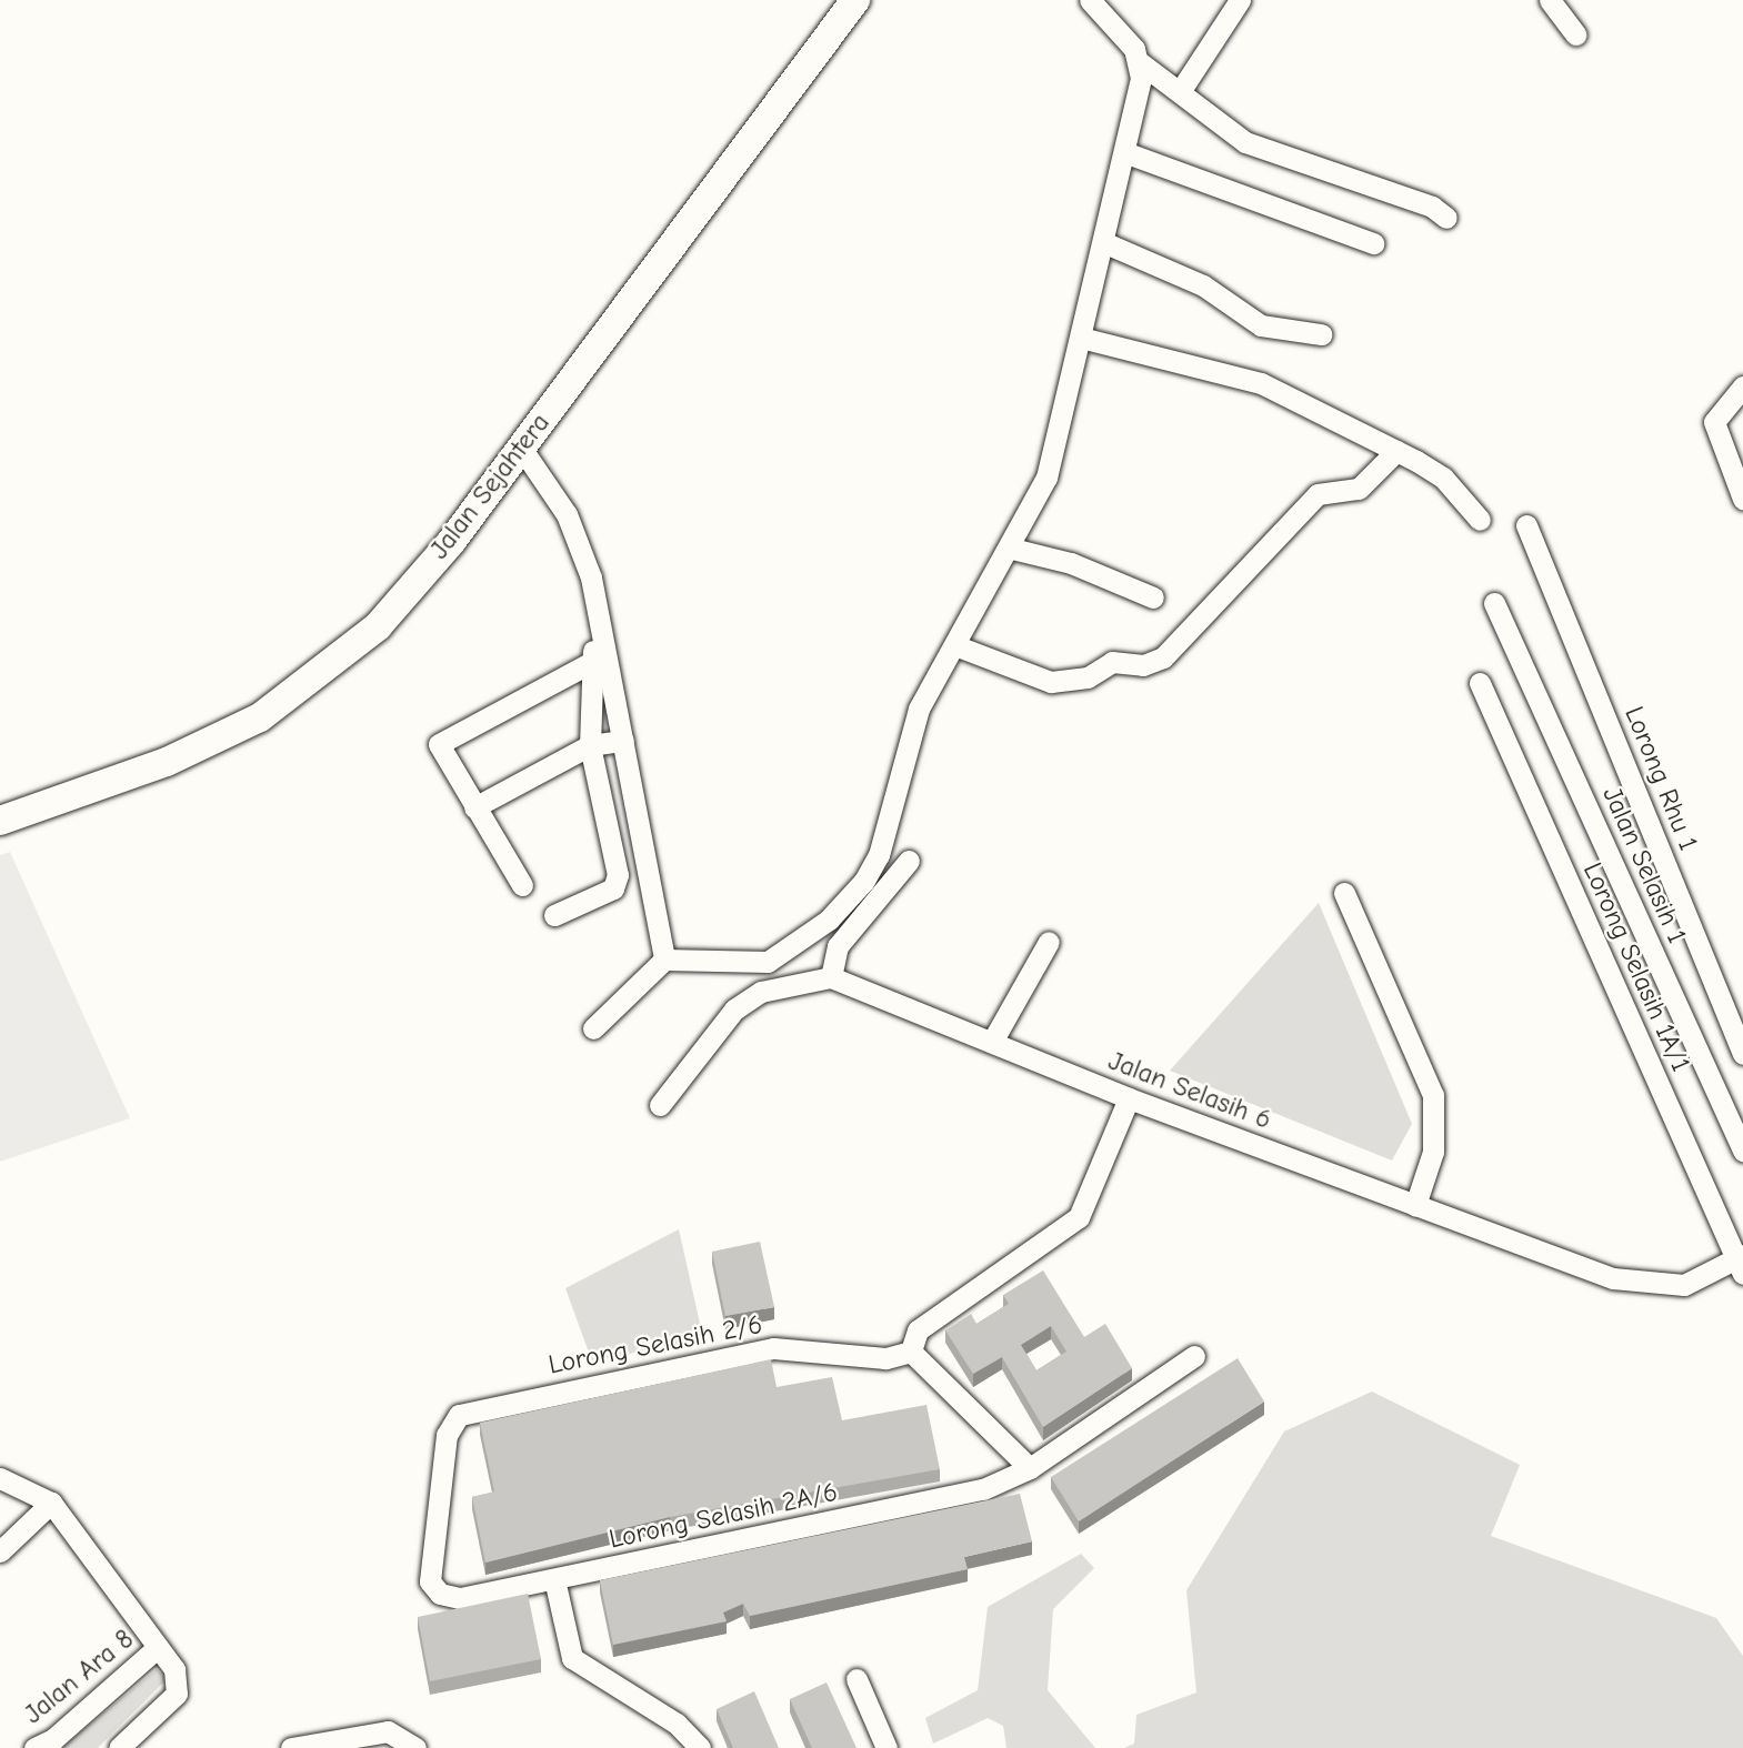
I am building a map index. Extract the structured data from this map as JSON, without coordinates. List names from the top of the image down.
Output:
{
  "streets": {
    "main road": ["Jalan Sejahtera"],
    "street": [
      "Lorong Rhu 1",
      "Jalan Selasih 1",
      "Lorong Selasih 1A/1",
      "Jalan Selasih 6",
      "Lorong Selasih 2/6",
      "Lorong Selasih 2A/6",
      "Jalan Ara 8"
    ]
  },
  "crossings": [
    ["Lorong Selasih 1A/1", "Jalan Selasih 6"],
    ["Lorong Selasih 2/6", "Lorong Selasih 2A/6"]
  ]
}
